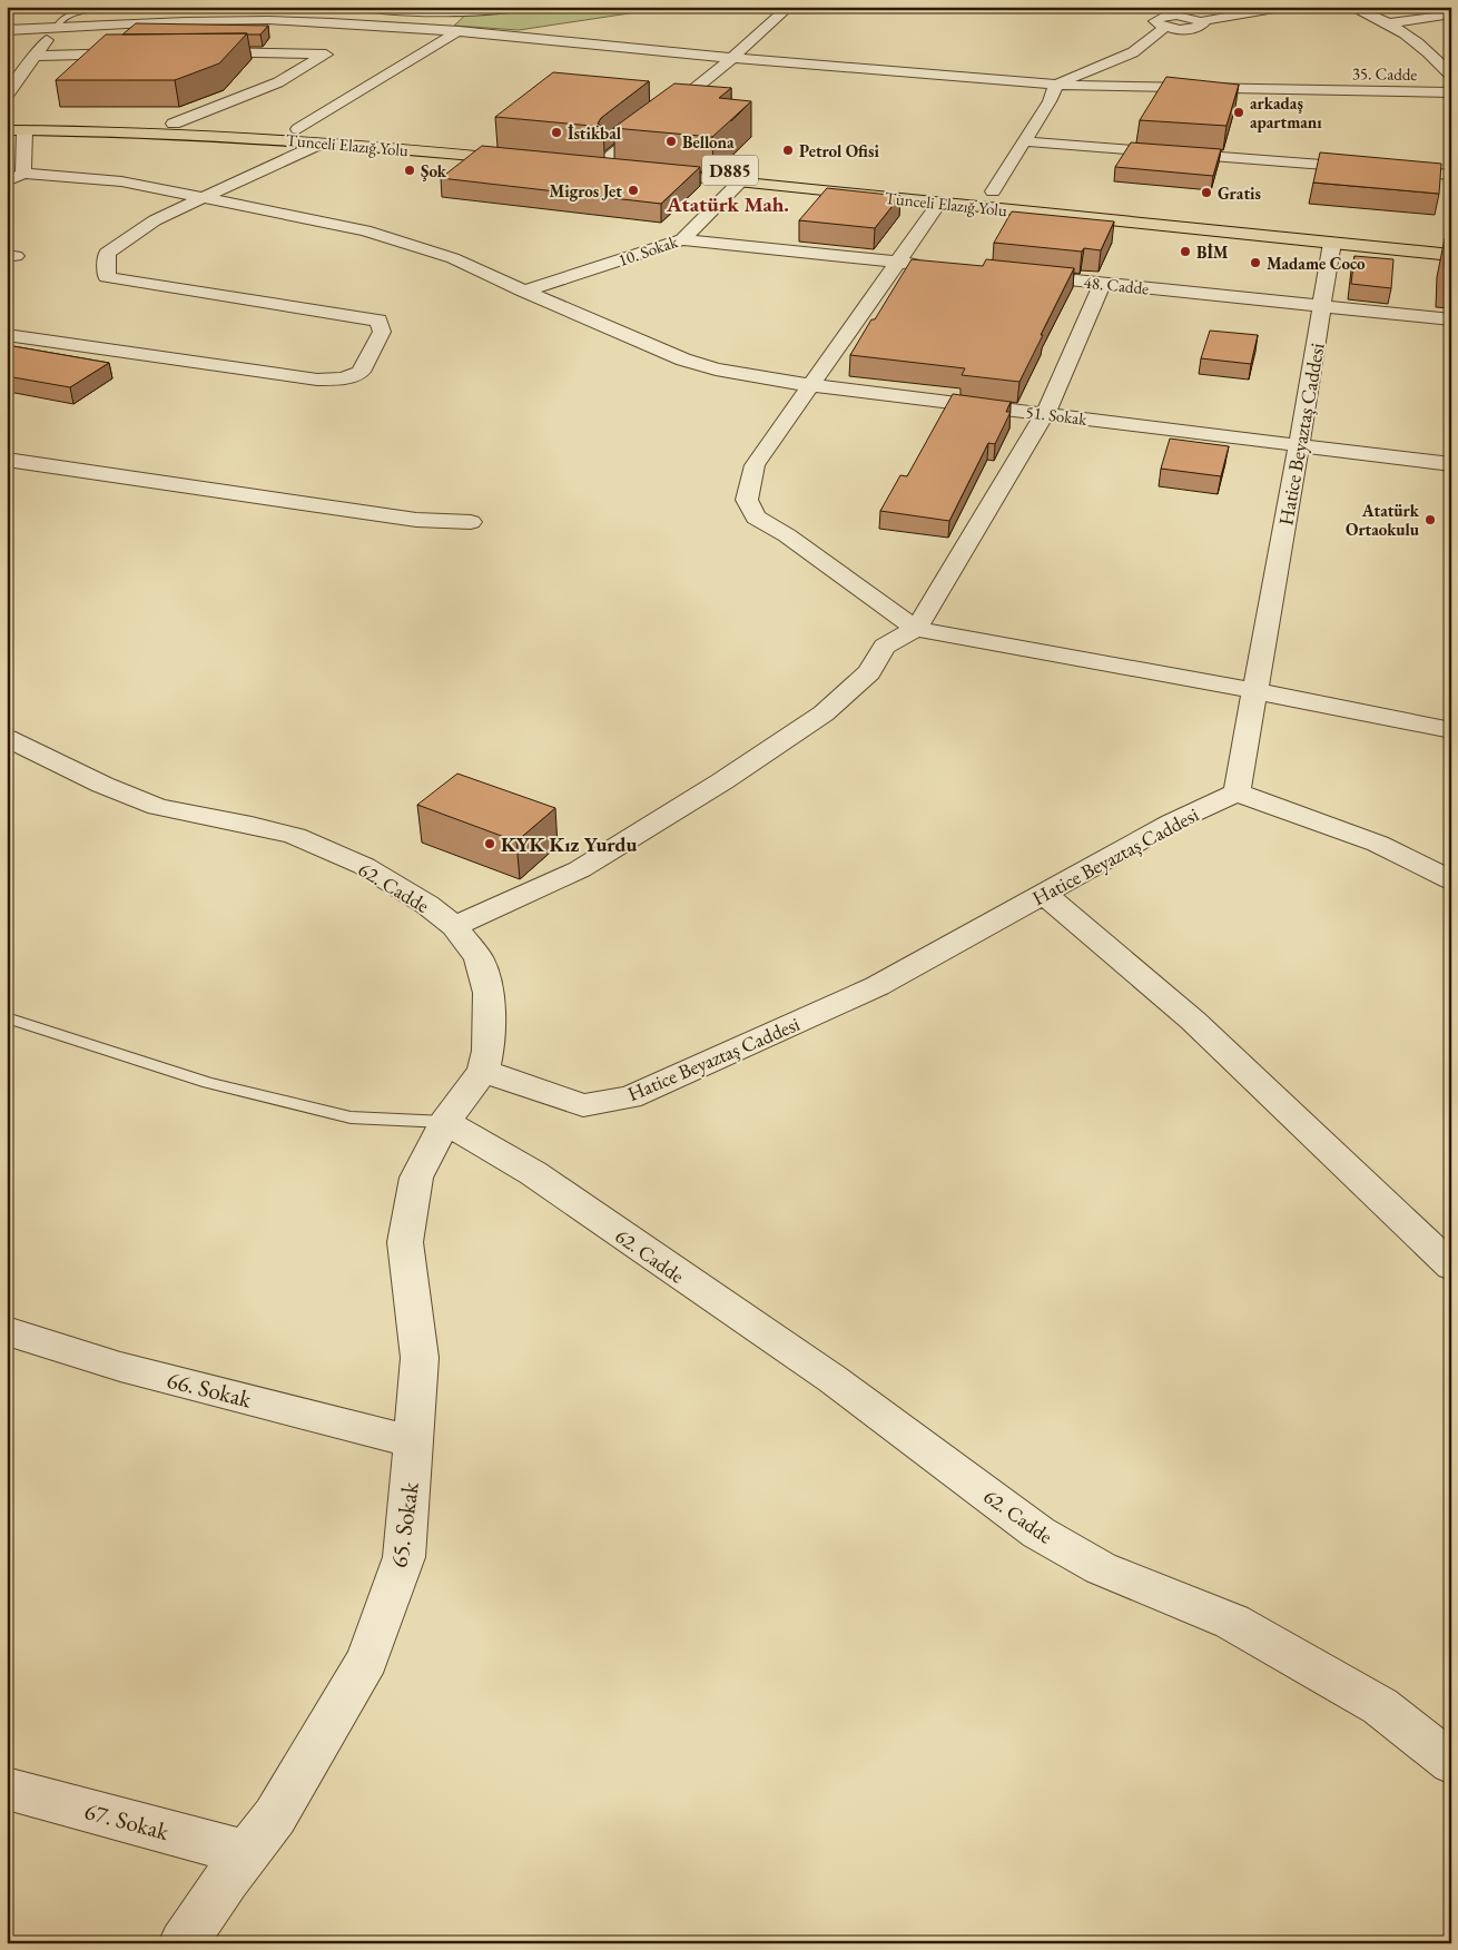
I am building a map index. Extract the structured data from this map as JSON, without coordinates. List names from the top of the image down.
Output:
{
  "streets": {
    "main road": ["Tunceli Elazığ Yolu", "D885"],
    "street": [
      "35. Cadde",
      "10. Sokak",
      "48. Cadde",
      "51. Sokak",
      "Hatice Beyaztaş Caddesi",
      "62. Cadde",
      "66. Sokak",
      "65. Sokak",
      "67. Sokak"
    ]
  },
  "crossings": [
    ["Tunceli Elazığ Yolu", "10. Sokak"],
    ["Tunceli Elazığ Yolu", "Hatice Beyaztaş Caddesi"],
    ["10. Sokak", "51. Sokak"],
    ["48. Cadde", "Hatice Beyaztaş Caddesi"],
    ["51. Sokak", "Hatice Beyaztaş Caddesi"],
    ["Hatice Beyaztaş Caddesi", "62. Cadde"],
    ["62. Cadde", "65. Sokak"],
    ["66. Sokak", "65. Sokak"],
    ["65. Sokak", "67. Sokak"]
  ],
  "districts": ["Atatürk Mah."],
  "places": [
    "arkadaş apartmanı",
    "İstikbal",
    "Bellona",
    "Petrol Ofisi",
    "Şok",
    "Migros Jet",
    "Gratis",
    "BİM",
    "Madame Coco",
    "Atatürk Ortaokulu",
    "KYK Kız Yurdu"
  ]
}
